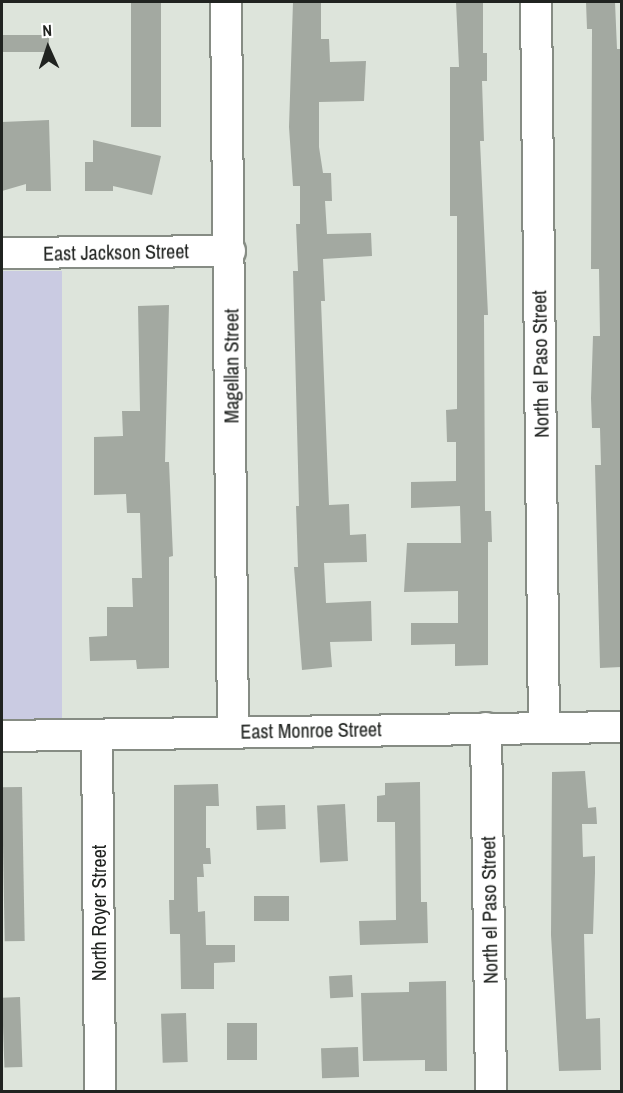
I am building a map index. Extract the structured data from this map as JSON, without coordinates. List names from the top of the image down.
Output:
{
  "streets": {
    "street": [
      "East Jackson Street",
      "North el Paso Street",
      "Magellan Street",
      "East Monroe Street",
      "North Royer Street"
    ]
  },
  "crossings": [
    ["East Jackson Street", "Magellan Street"],
    ["North el Paso Street", "East Monroe Street"],
    ["Magellan Street", "East Monroe Street"],
    ["East Monroe Street", "North Royer Street"]
  ],
  "north": "top"
}
